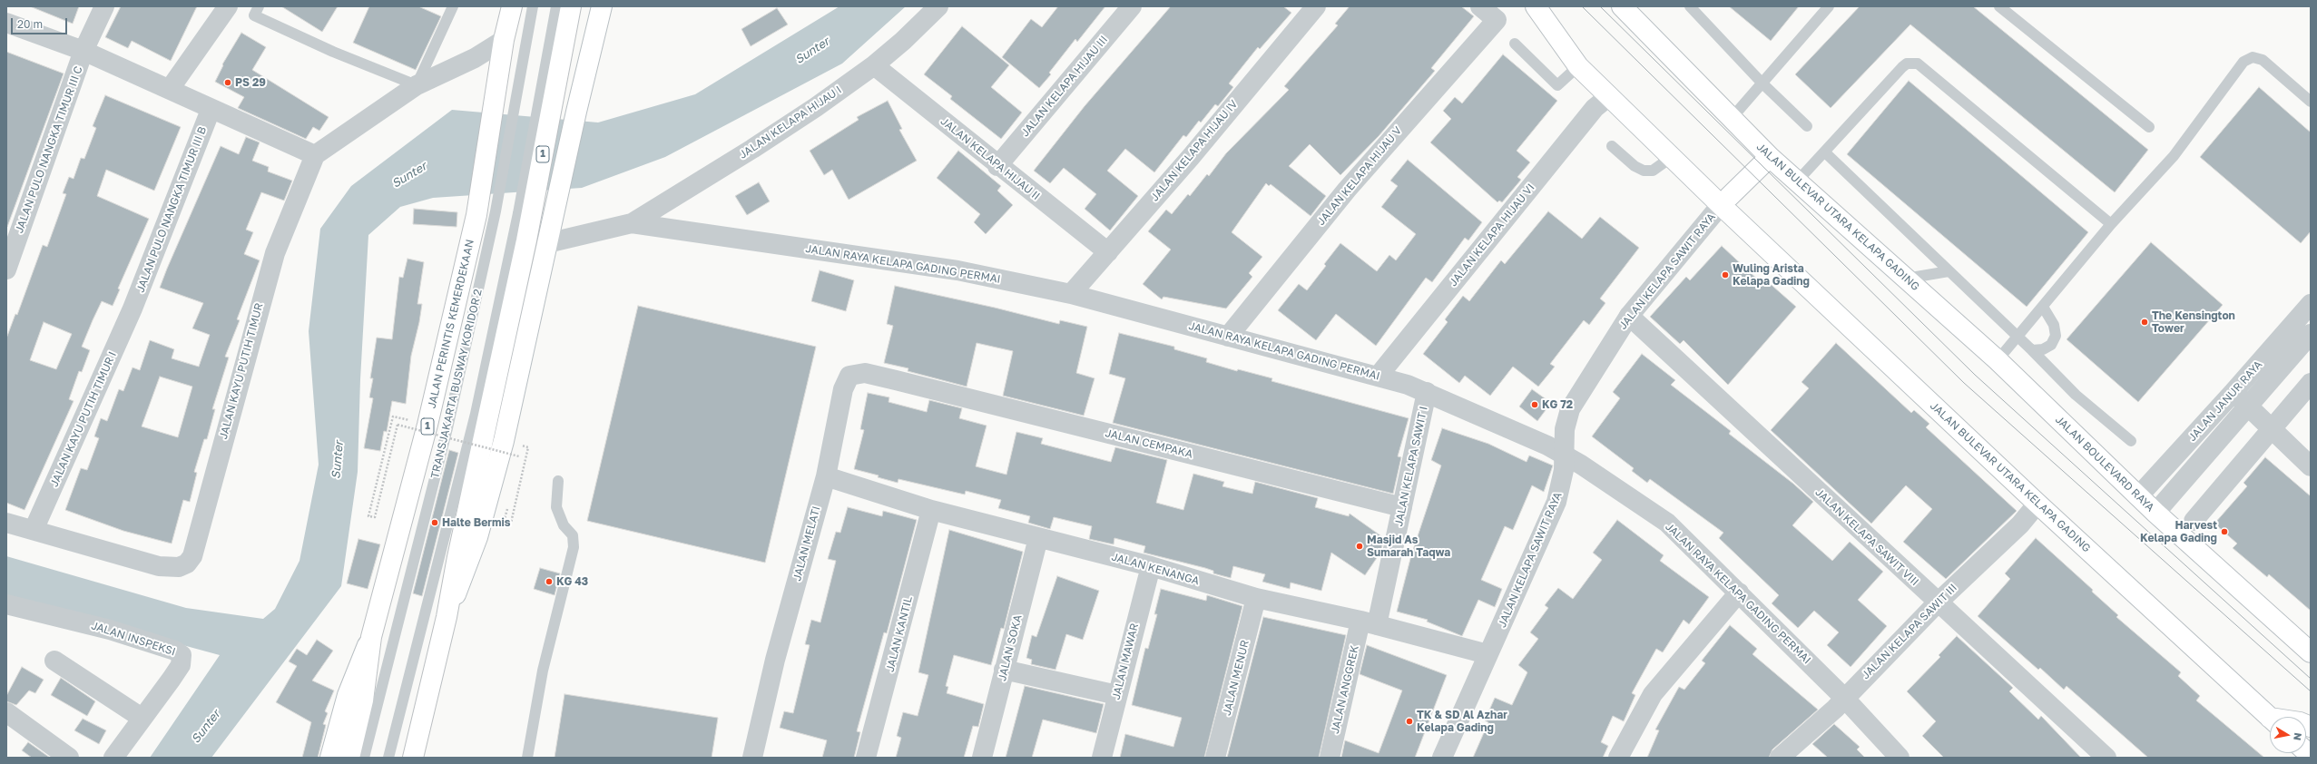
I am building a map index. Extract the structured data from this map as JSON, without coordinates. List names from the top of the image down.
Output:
{
  "streets": {
    "main road": [
      "1",
      "JALAN BULEVAR UTARA KELAPA GADING",
      "JALAN PERINTIS KEMERDEKAAN",
      "JALAN BOULEVARD RAYA"
    ],
    "street": [
      "JALAN KELAPA HIJAU III",
      "JALAN KELAPA HIJAU I",
      "JALAN PULO NANGKA TIMUR III C",
      "JALAN KELAPA HIJAU IV",
      "JALAN KELAPA HIJAU II",
      "JALAN KELAPA HIJAU V",
      "JALAN PULO NANGKA TIMUR III B",
      "JALAN KELAPA HIJAU VI",
      "JALAN RAYA KELAPA GADING PERMAI",
      "JALAN KELAPA SAWIT RAYA",
      "JALAN KAYU PUTIH TIMUR",
      "JALAN JANUR RAYA",
      "JALAN KAYU PUTIH TIMUR I",
      "JALAN CEMPAKA",
      "JALAN KELAPA SAWIT I",
      "JALAN KELAPA SAWIT VIII",
      "JALAN MELATI",
      "JALAN KENANGA",
      "JALAN KELAPA SAWIT III",
      "JALAN KANTIL",
      "JALAN INSPEKSI",
      "JALAN SOKA",
      "JALAN MAWAR",
      "JALAN MENUR",
      "JALAN ANGGREK"
    ],
    "lane": ["TRANSJAKARTA BUSWAY KORIDOR 2"]
  },
  "crossings": [
    ["JALAN KELAPA HIJAU III", "JALAN KELAPA HIJAU II"],
    ["JALAN KELAPA HIJAU I", "JALAN KELAPA HIJAU II"],
    ["JALAN KELAPA HIJAU I", "JALAN RAYA KELAPA GADING PERMAI"],
    ["JALAN KELAPA HIJAU IV", "JALAN KELAPA HIJAU II"],
    ["JALAN KELAPA HIJAU IV", "JALAN RAYA KELAPA GADING PERMAI"],
    ["JALAN KELAPA HIJAU V", "JALAN RAYA KELAPA GADING PERMAI"],
    ["JALAN PULO NANGKA TIMUR III B", "JALAN KAYU PUTIH TIMUR I"],
    ["JALAN BULEVAR UTARA KELAPA GADING", "JALAN KELAPA HIJAU VI"],
    ["JALAN BULEVAR UTARA KELAPA GADING", "JALAN KELAPA SAWIT RAYA"],
    ["JALAN BULEVAR UTARA KELAPA GADING", "JALAN BOULEVARD RAYA"],
    ["JALAN BULEVAR UTARA KELAPA GADING", "JALAN KELAPA SAWIT III"],
    ["JALAN KELAPA HIJAU VI", "JALAN RAYA KELAPA GADING PERMAI"],
    ["JALAN RAYA KELAPA GADING PERMAI", "JALAN KELAPA SAWIT RAYA"],
    ["JALAN RAYA KELAPA GADING PERMAI", "JALAN KELAPA SAWIT I"],
    ["JALAN RAYA KELAPA GADING PERMAI", "JALAN KELAPA SAWIT III"],
    ["JALAN KELAPA SAWIT RAYA", "JALAN KELAPA SAWIT VIII"],
    ["JALAN KELAPA SAWIT RAYA", "JALAN KENANGA"],
    ["JALAN KAYU PUTIH TIMUR", "JALAN KAYU PUTIH TIMUR I"],
    ["JALAN JANUR RAYA", "JALAN BOULEVARD RAYA"],
    ["JALAN CEMPAKA", "JALAN KELAPA SAWIT I"],
    ["JALAN CEMPAKA", "JALAN MELATI"],
    ["JALAN KELAPA SAWIT I", "JALAN KENANGA"],
    ["JALAN KELAPA SAWIT I", "JALAN ANGGREK"],
    ["JALAN KELAPA SAWIT VIII", "JALAN KELAPA SAWIT III"],
    ["JALAN MELATI", "JALAN KENANGA"],
    ["JALAN KENANGA", "JALAN KANTIL"],
    ["JALAN KENANGA", "JALAN SOKA"],
    ["JALAN KENANGA", "JALAN MAWAR"],
    ["JALAN KENANGA", "JALAN MENUR"],
    ["JALAN KENANGA", "JALAN ANGGREK"]
  ],
  "water": ["Sunter"],
  "places": [
    "PS 29",
    "Wuling Arista Kelapa Gading",
    "The Kensington Tower",
    "KG 72",
    "Halte Bermis",
    "Harvest Kelapa Gading",
    "Masjid As Sumarah Taqwa",
    "KG 43",
    "TK & SD Al Azhar Kelapa Gading"
  ],
  "scale_bar": "20 m",
  "north": "right"
}
